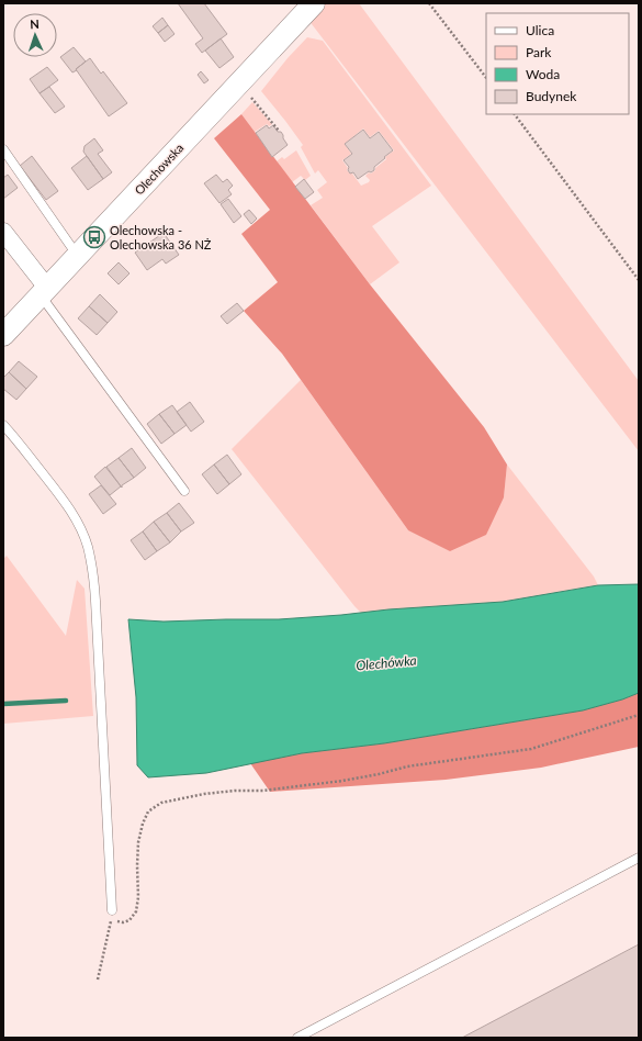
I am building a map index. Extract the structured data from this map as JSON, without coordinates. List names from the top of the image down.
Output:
{
  "streets": {
    "street": ["Olechowska"]
  },
  "water": ["Olechówka"],
  "places": {
    "bus stop": ["Olechowska - Olechowska 36 NŻ"]
  },
  "legend": [
    "Ulica",
    "Park",
    "Woda",
    "Budynek"
  ],
  "north": "top"
}
